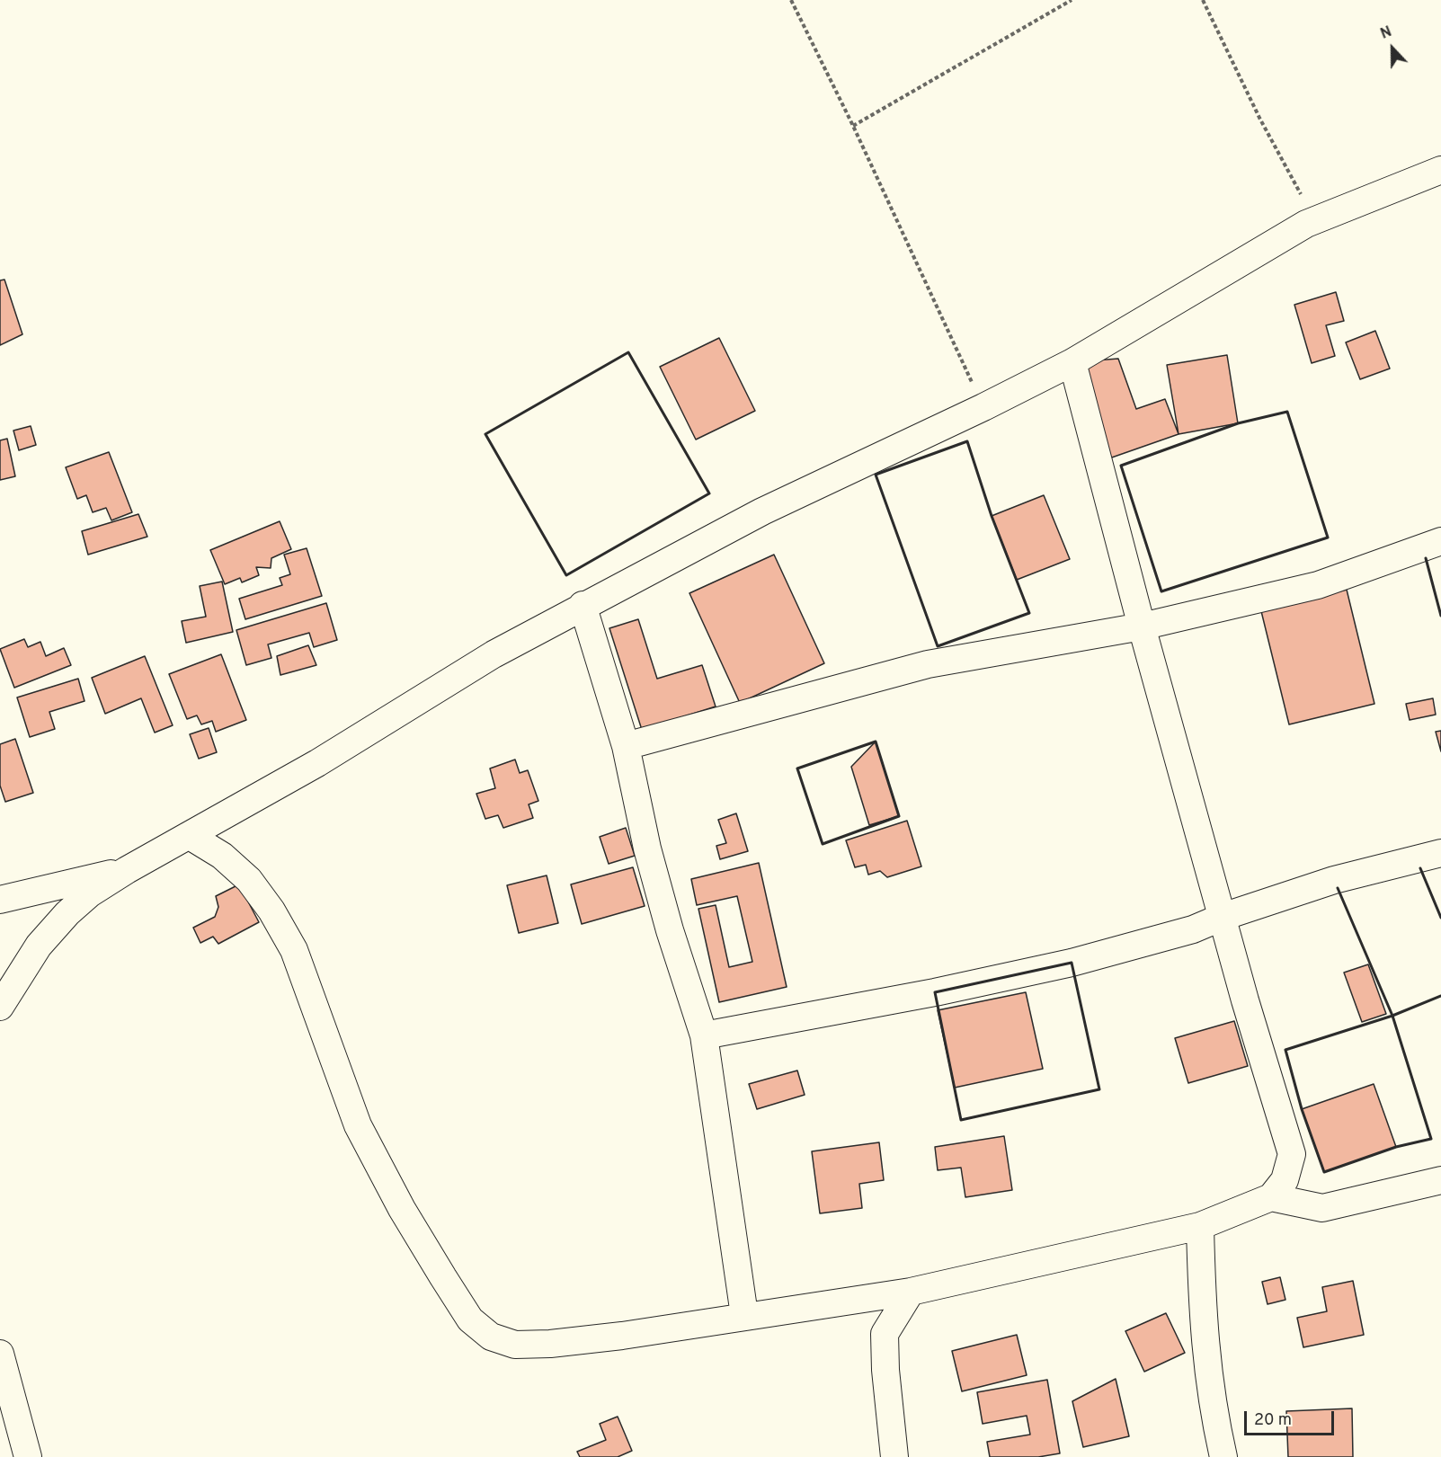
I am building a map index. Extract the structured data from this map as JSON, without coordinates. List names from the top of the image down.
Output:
{
  "scale_bar": "20 m",
  "north": "top"
}
